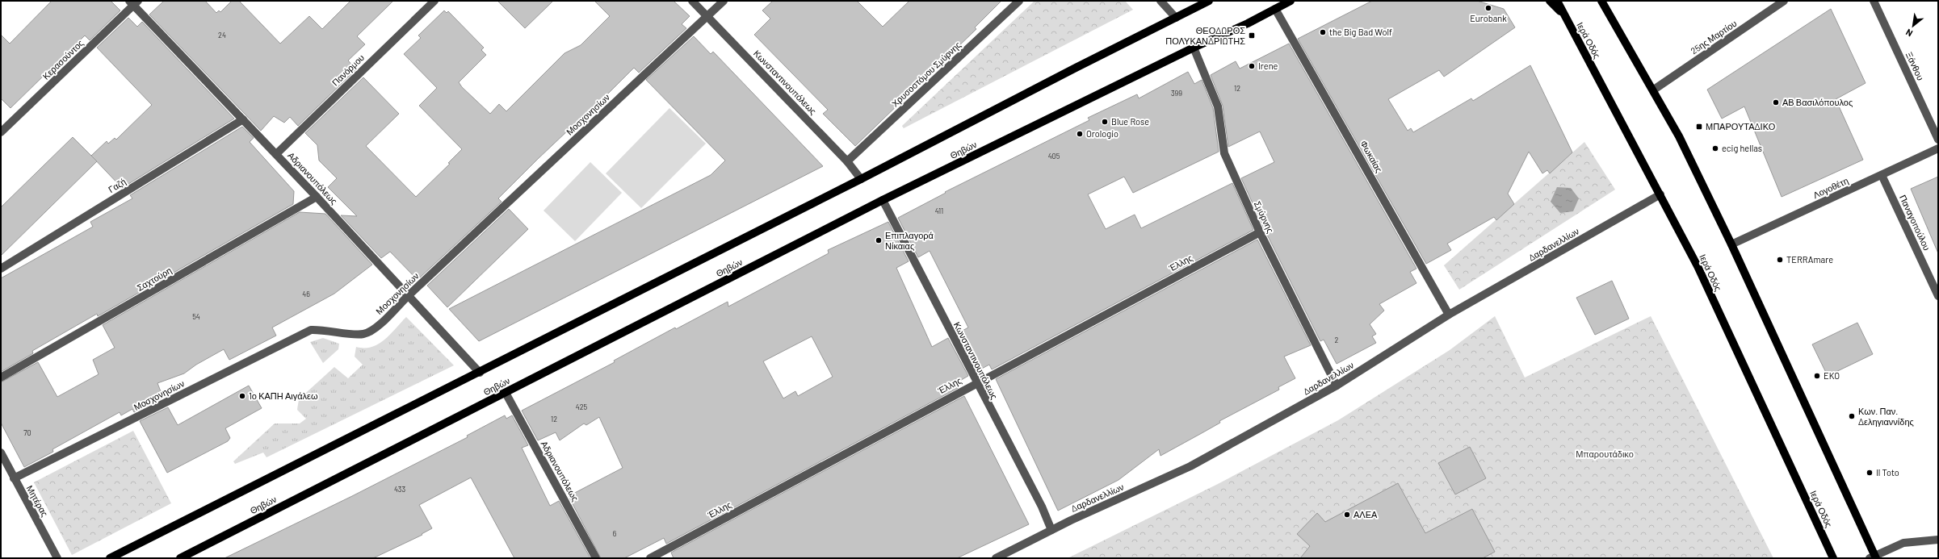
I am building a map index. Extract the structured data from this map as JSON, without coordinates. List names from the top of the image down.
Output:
{
  "streets": {
    "main road": ["Ιερά Οδός", "Θηβών"],
    "street": [
      "25ης Μαρτίου",
      "Κερασούντος",
      "Ξάνθου",
      "Πανόρμου",
      "Χρυσοστόμου Σμύρνης",
      "Κωνσταντινουπόλεως",
      "Μοσχονησίων",
      "Φωκαίας",
      "Αδριανουπόλεως",
      "Γαζή",
      "Λογοθέτη",
      "Σμύρνης",
      "Παναγοπούλου",
      "Δαρδανελλίων",
      "Έλλης",
      "Σαχτούρη",
      "Μητέρας"
    ]
  },
  "crossings": [
    ["Ιερά Οδός", "Δαρδανελλίων"],
    ["Κερασούντος", "Αδριανουπόλεως"],
    ["Πανόρμου", "Αδριανουπόλεως"],
    ["Χρυσοστόμου Σμύρνης", "Κωνσταντινουπόλεως"],
    ["Κωνσταντινουπόλεως", "Μοσχονησίων"],
    ["Κωνσταντινουπόλεως", "Θηβών"],
    ["Κωνσταντινουπόλεως", "Δαρδανελλίων"],
    ["Κωνσταντινουπόλεως", "Έλλης"],
    ["Μοσχονησίων", "Αδριανουπόλεως"],
    ["Μοσχονησίων", "Μητέρας"],
    ["Θηβών", "Φωκαίας"],
    ["Θηβών", "Αδριανουπόλεως"],
    ["Θηβών", "Σμύρνης"],
    ["Φωκαίας", "Δαρδανελλίων"],
    ["Αδριανουπόλεως", "Γαζή"],
    ["Αδριανουπόλεως", "Σαχτούρη"],
    ["Λογοθέτη", "Παναγοπούλου"],
    ["Σμύρνης", "Δαρδανελλίων"],
    ["Σμύρνης", "Έλλης"]
  ],
  "parks": ["Μπαρουτάδικο"],
  "places": {
    "other": [
      "Eurobank",
      "the Big Bad Wolf",
      "Irene",
      "ΑΒ Βασιλόπουλος",
      "Blue Rose",
      "Orologio",
      "ecig hellas",
      "Επιπλαγορά Νίκαιας",
      "TERRAmare",
      "EKO",
      "1ο ΚΑΠΗ Αιγάλεω",
      "Κων. Παν. Δεληγιαννίδης",
      "Il Toto",
      "ΑΛΕΑ"
    ],
    "transit": ["ΘΕΟΔΩΡΟΣ ΠΟΛΥΚΑΝΔΡΙΩΤΗΣ", "ΜΠΑΡΟΥΤΑΔΙΚΟ"]
  },
  "house_numbers": [
    "24",
    "12",
    "399",
    "405",
    "411",
    "46",
    "54",
    "2",
    "425",
    "12",
    "70",
    "433",
    "6"
  ],
  "north": "bottom left"
}
